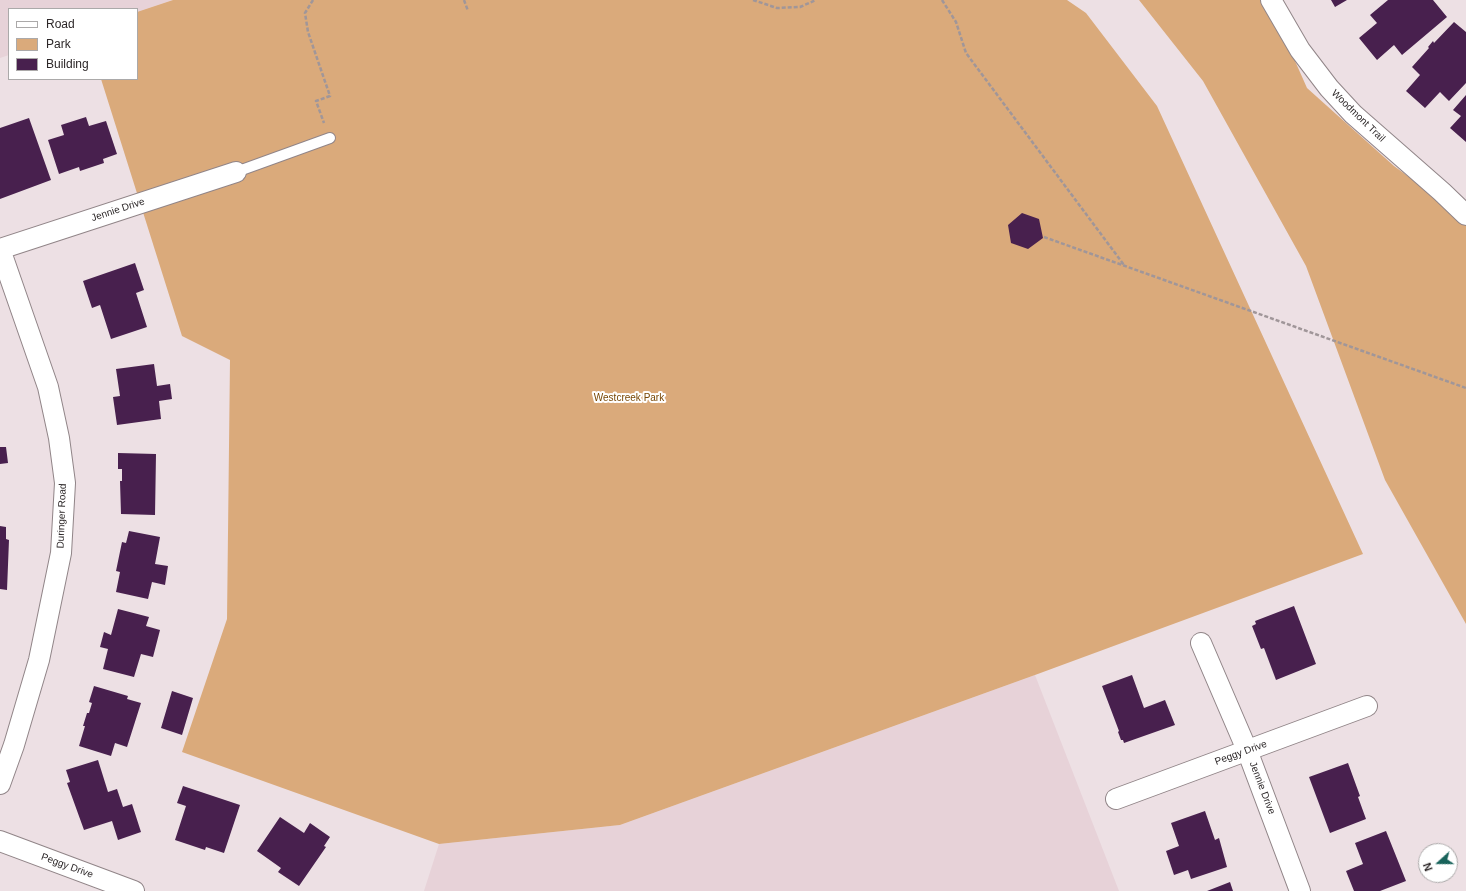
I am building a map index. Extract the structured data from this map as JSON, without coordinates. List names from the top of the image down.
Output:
{
  "streets": {
    "street": [
      "Woodmont Trail",
      "Jennie Drive",
      "Duringer Road",
      "Peggy Drive"
    ]
  },
  "crossings": [
    ["Jennie Drive", "Duringer Road"],
    ["Jennie Drive", "Peggy Drive"]
  ],
  "parks": ["Westcreek Park"],
  "legend": ["Road", "Park", "Building"],
  "north": "left"
}
